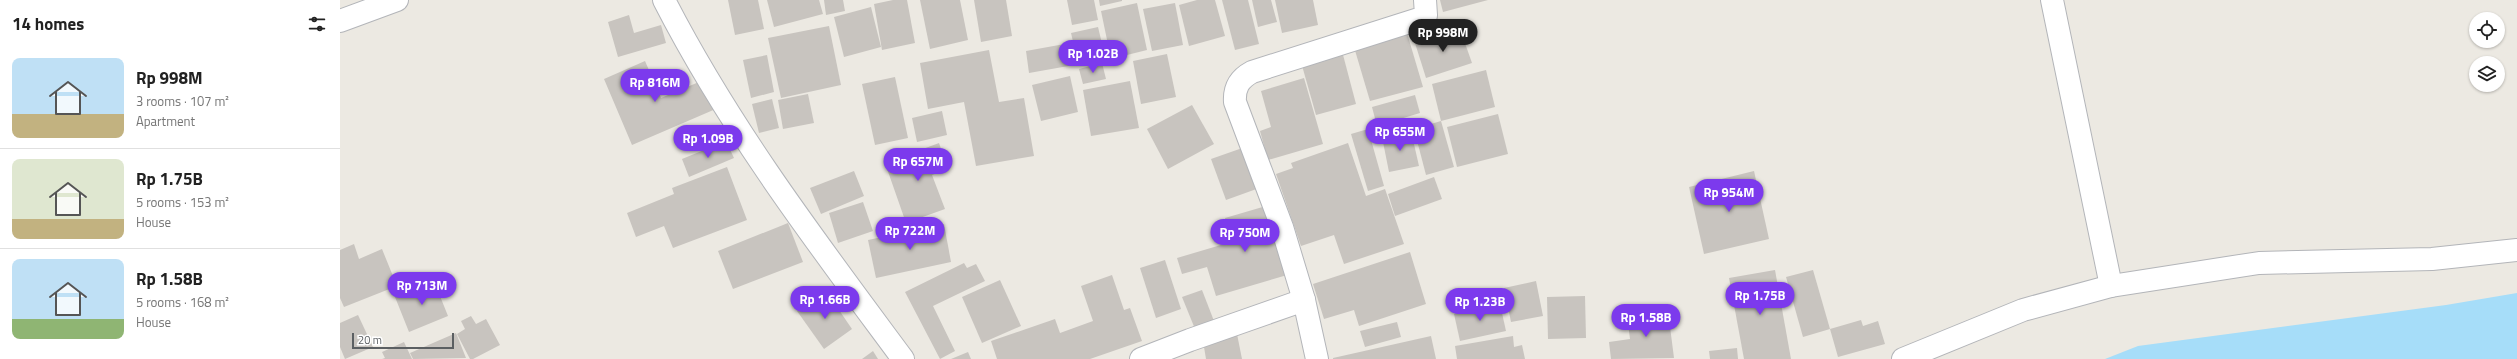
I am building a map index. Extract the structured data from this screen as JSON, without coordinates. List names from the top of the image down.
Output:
{
  "scale_bar": "20 m",
  "page": {
    "heading": "14 homes",
    "price": [
      "Rp 998M",
      "Rp 1.02B",
      "Rp 816M",
      "Rp 655M",
      "Rp 1.09B",
      "Rp 657M",
      "Rp 954M",
      "Rp 722M",
      "Rp 750M",
      "Rp 713M",
      "Rp 1.75B",
      "Rp 1.66B",
      "Rp 1.23B",
      "Rp 1.58B"
    ],
    "list": [
      {
        "name": "Rp 998M",
        "note": "3 rooms · 107 m² · Apartment"
      },
      {
        "name": "Rp 1.75B",
        "note": "5 rooms · 153 m² · House"
      },
      {
        "name": "Rp 1.58B",
        "note": "5 rooms · 168 m² · House"
      }
    ],
    "scale": "20 m"
  }
}
